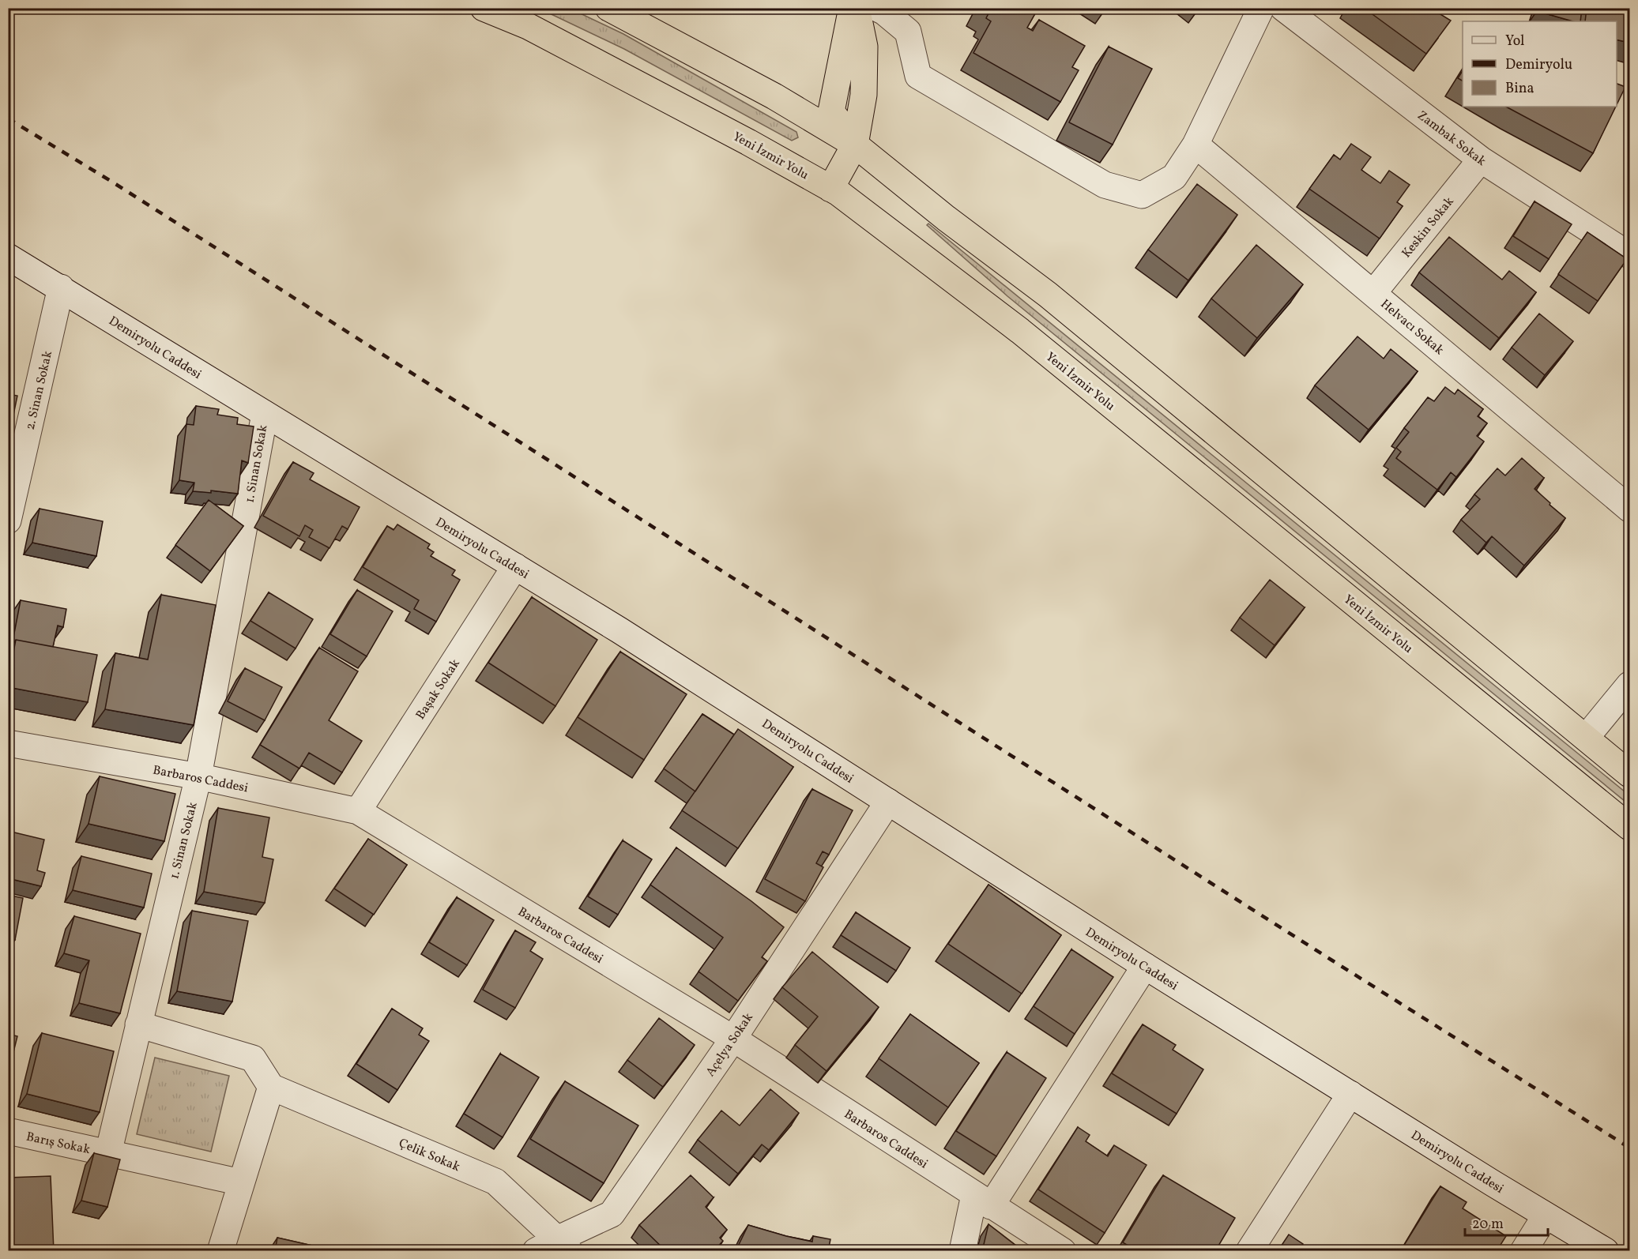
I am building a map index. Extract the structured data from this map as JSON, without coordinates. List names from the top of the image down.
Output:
{
  "streets": {
    "highway": ["Yeni İzmir Yolu"],
    "street": [
      "Zambak Sokak",
      "Keskin Sokak",
      "Helvacı Sokak",
      "Demiryolu Caddesi",
      "2. Sinan Sokak",
      "1. Sinan Sokak",
      "Başak Sokak",
      "Barbaros Caddesi",
      "Açelya Sokak",
      "Barış Sokak",
      "Çelik Sokak"
    ]
  },
  "crossings": [
    ["Zambak Sokak", "Keskin Sokak"],
    ["Keskin Sokak", "Helvacı Sokak"],
    ["Demiryolu Caddesi", "2. Sinan Sokak"],
    ["Demiryolu Caddesi", "1. Sinan Sokak"],
    ["Demiryolu Caddesi", "Başak Sokak"],
    ["Demiryolu Caddesi", "Açelya Sokak"],
    ["1. Sinan Sokak", "Barbaros Caddesi"],
    ["1. Sinan Sokak", "Barış Sokak"],
    ["Başak Sokak", "Barbaros Caddesi"],
    ["Barbaros Caddesi", "Açelya Sokak"],
    ["Açelya Sokak", "Çelik Sokak"]
  ],
  "legend": ["Yol", "Demiryolu", "Bina"],
  "scale_bar": "20 m"
}
